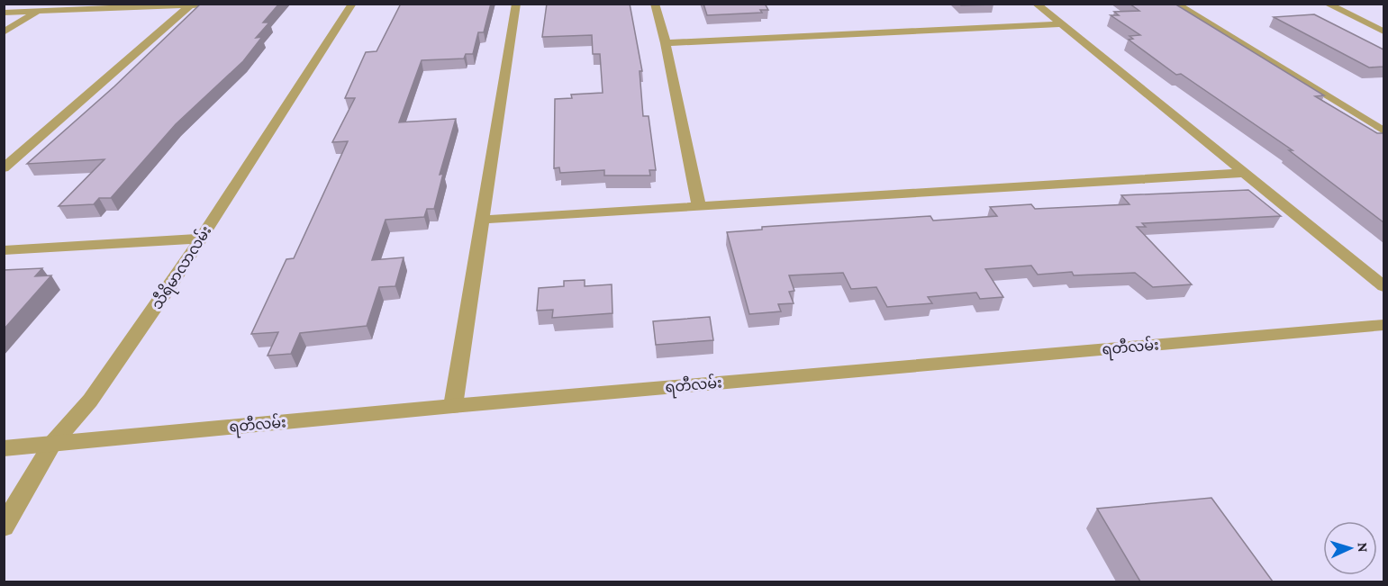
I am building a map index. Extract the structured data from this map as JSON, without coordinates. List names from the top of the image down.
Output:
{
  "streets": {
    "street": ["သီရိမာလာလမ်း", "ရတီလမ်း"]
  },
  "crossings": [
    ["သီရိမာလာလမ်း", "ရတီလမ်း"]
  ],
  "north": "right"
}
